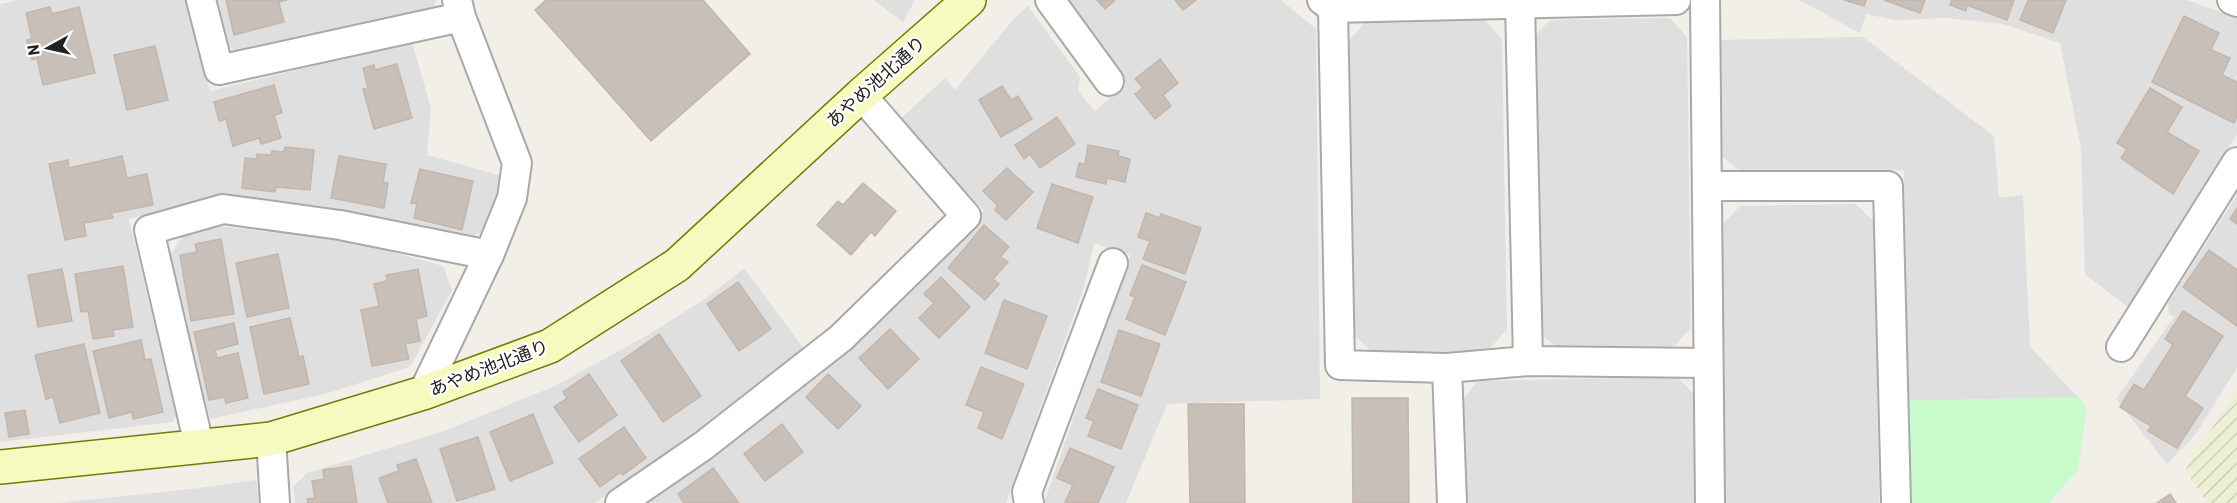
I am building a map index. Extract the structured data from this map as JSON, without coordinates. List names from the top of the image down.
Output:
{
  "streets": {
    "street": ["あやめ池北通り"]
  },
  "north": "left"
}
